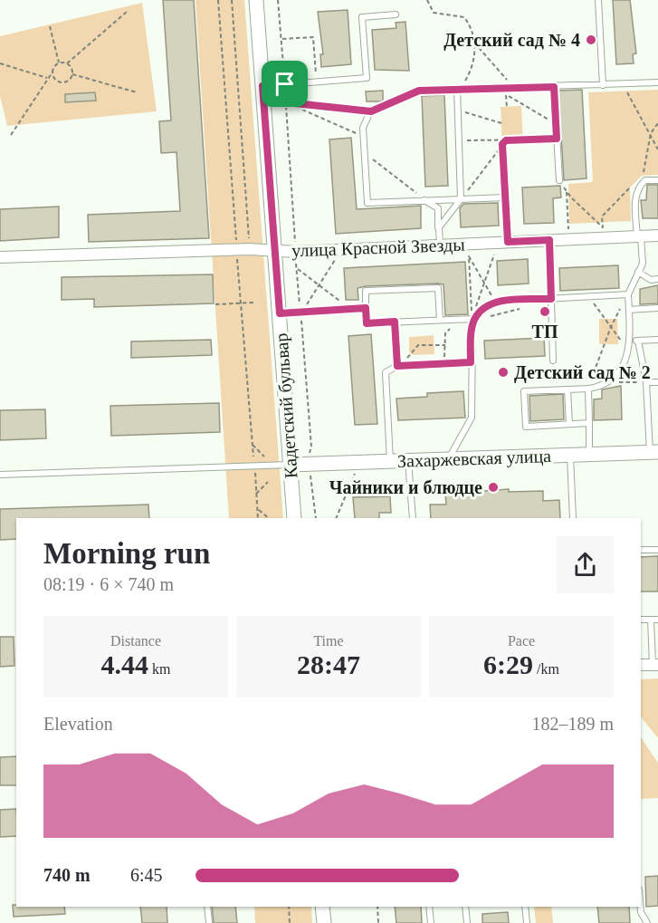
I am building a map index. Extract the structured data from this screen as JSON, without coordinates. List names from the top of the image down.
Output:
{
  "streets": {
    "street": ["улица Красной Звезды", "Кадетский бульвар", "Захаржевская улица"]
  },
  "crossings": [
    ["улица Красной Звезды", "Кадетский бульвар"],
    ["Кадетский бульвар", "Захаржевская улица"]
  ],
  "places": [
    "Детский сад № 4",
    "ТП",
    "Детский сад № 2",
    "Чайники и блюдце"
  ],
  "page": {
    "heading": ["Morning run", "08:19 · 6 × 740 m"],
    "stats": [
      ["Distance", "4.44 km"],
      ["Time", "28:47"],
      ["Pace", "6:29 /km"]
    ],
    "chart": ["Elevation", "182–189 m"],
    "list": [
      {
        "name": "740 m",
        "note": "6:45"
      }
    ]
  }
}
